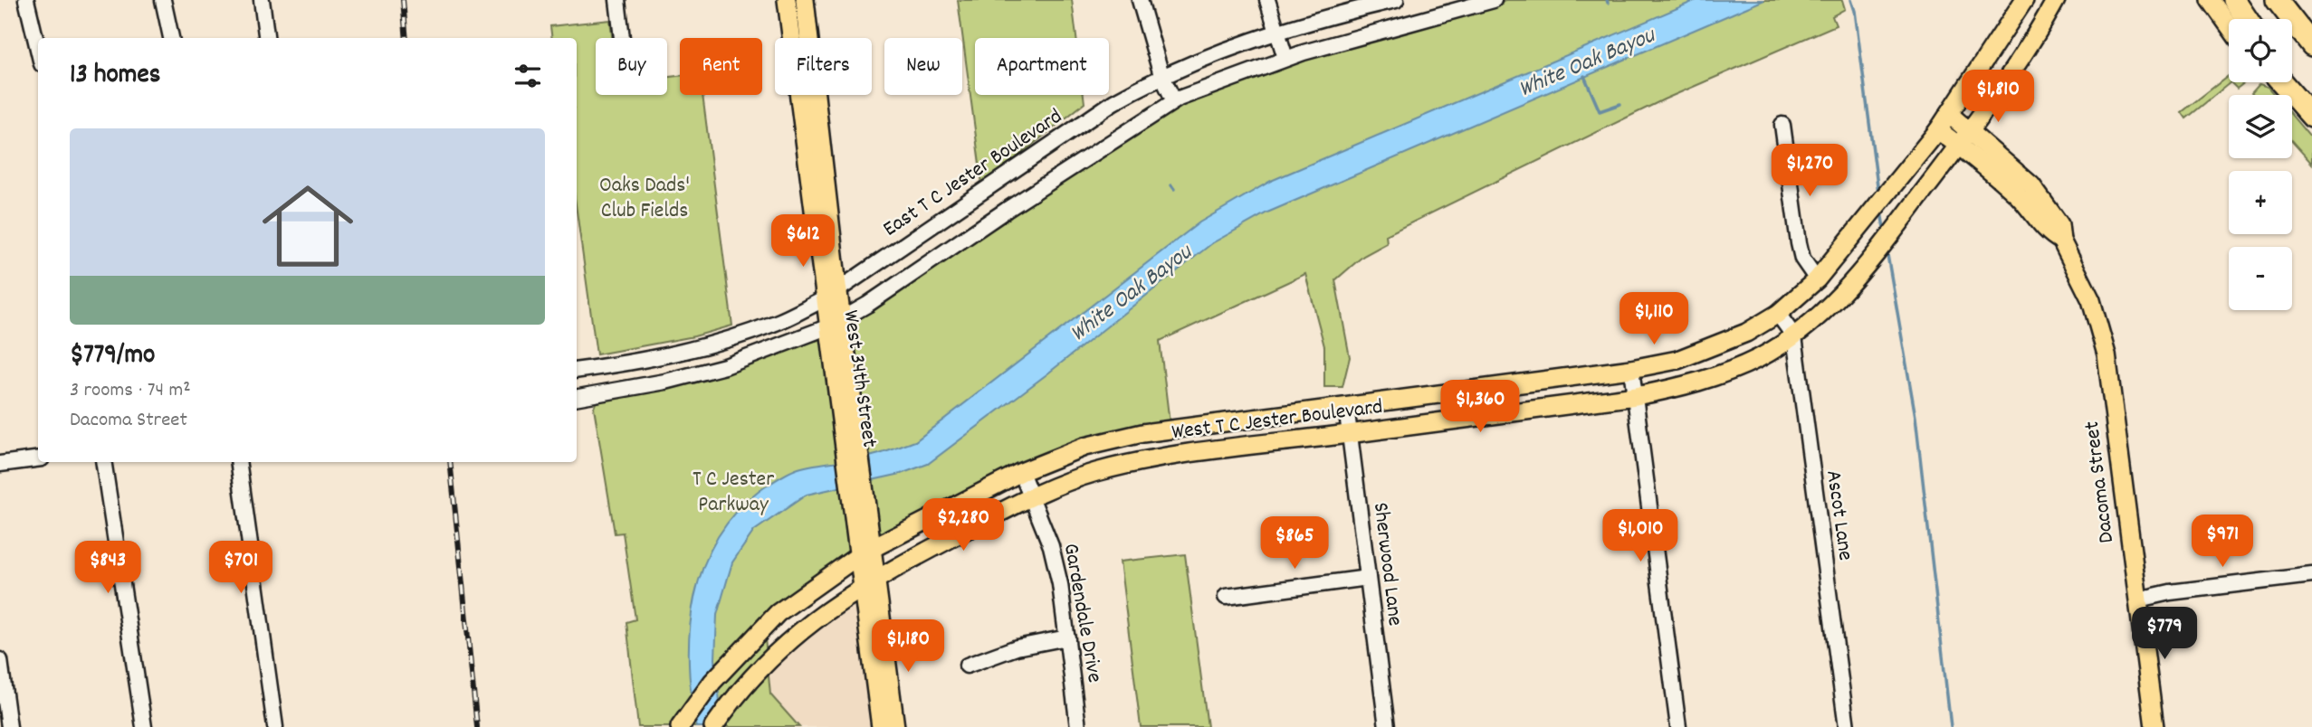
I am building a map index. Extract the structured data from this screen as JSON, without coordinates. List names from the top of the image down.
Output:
{
  "streets": {
    "main road": ["West 34th Street", "West T C Jester Boulevard", "Dacoma Street"],
    "street": [
      "East T C Jester Boulevard",
      "Ascot Lane",
      "Sherwood Lane",
      "Gardendale Drive"
    ]
  },
  "crossings": [
    ["East T C Jester Boulevard", "West 34th Street"],
    ["West 34th Street", "West T C Jester Boulevard"],
    ["West T C Jester Boulevard", "Dacoma Street"],
    ["West T C Jester Boulevard", "Ascot Lane"],
    ["West T C Jester Boulevard", "Sherwood Lane"],
    ["West T C Jester Boulevard", "Gardendale Drive"]
  ],
  "water": ["White Oak Bayou"],
  "parks": ["Oaks Dads' Club Fields", "T C Jester Parkway"],
  "page": {
    "map_buttons": ["+", "−"],
    "chip": [
      "Buy",
      "Rent",
      "Filters",
      "New",
      "Apartment"
    ],
    "heading": "13 homes",
    "price": [
      "$1,810",
      "$1,270",
      "$612",
      "$1,110",
      "$1,360",
      "$2,280",
      "$1,010",
      "$971",
      "$865",
      "$843",
      "$701",
      "$779",
      "$1,180"
    ],
    "list": [
      {
        "name": "$779/mo",
        "note": "3 rooms · 74 m² · Dacoma Street"
      }
    ]
  }
}
